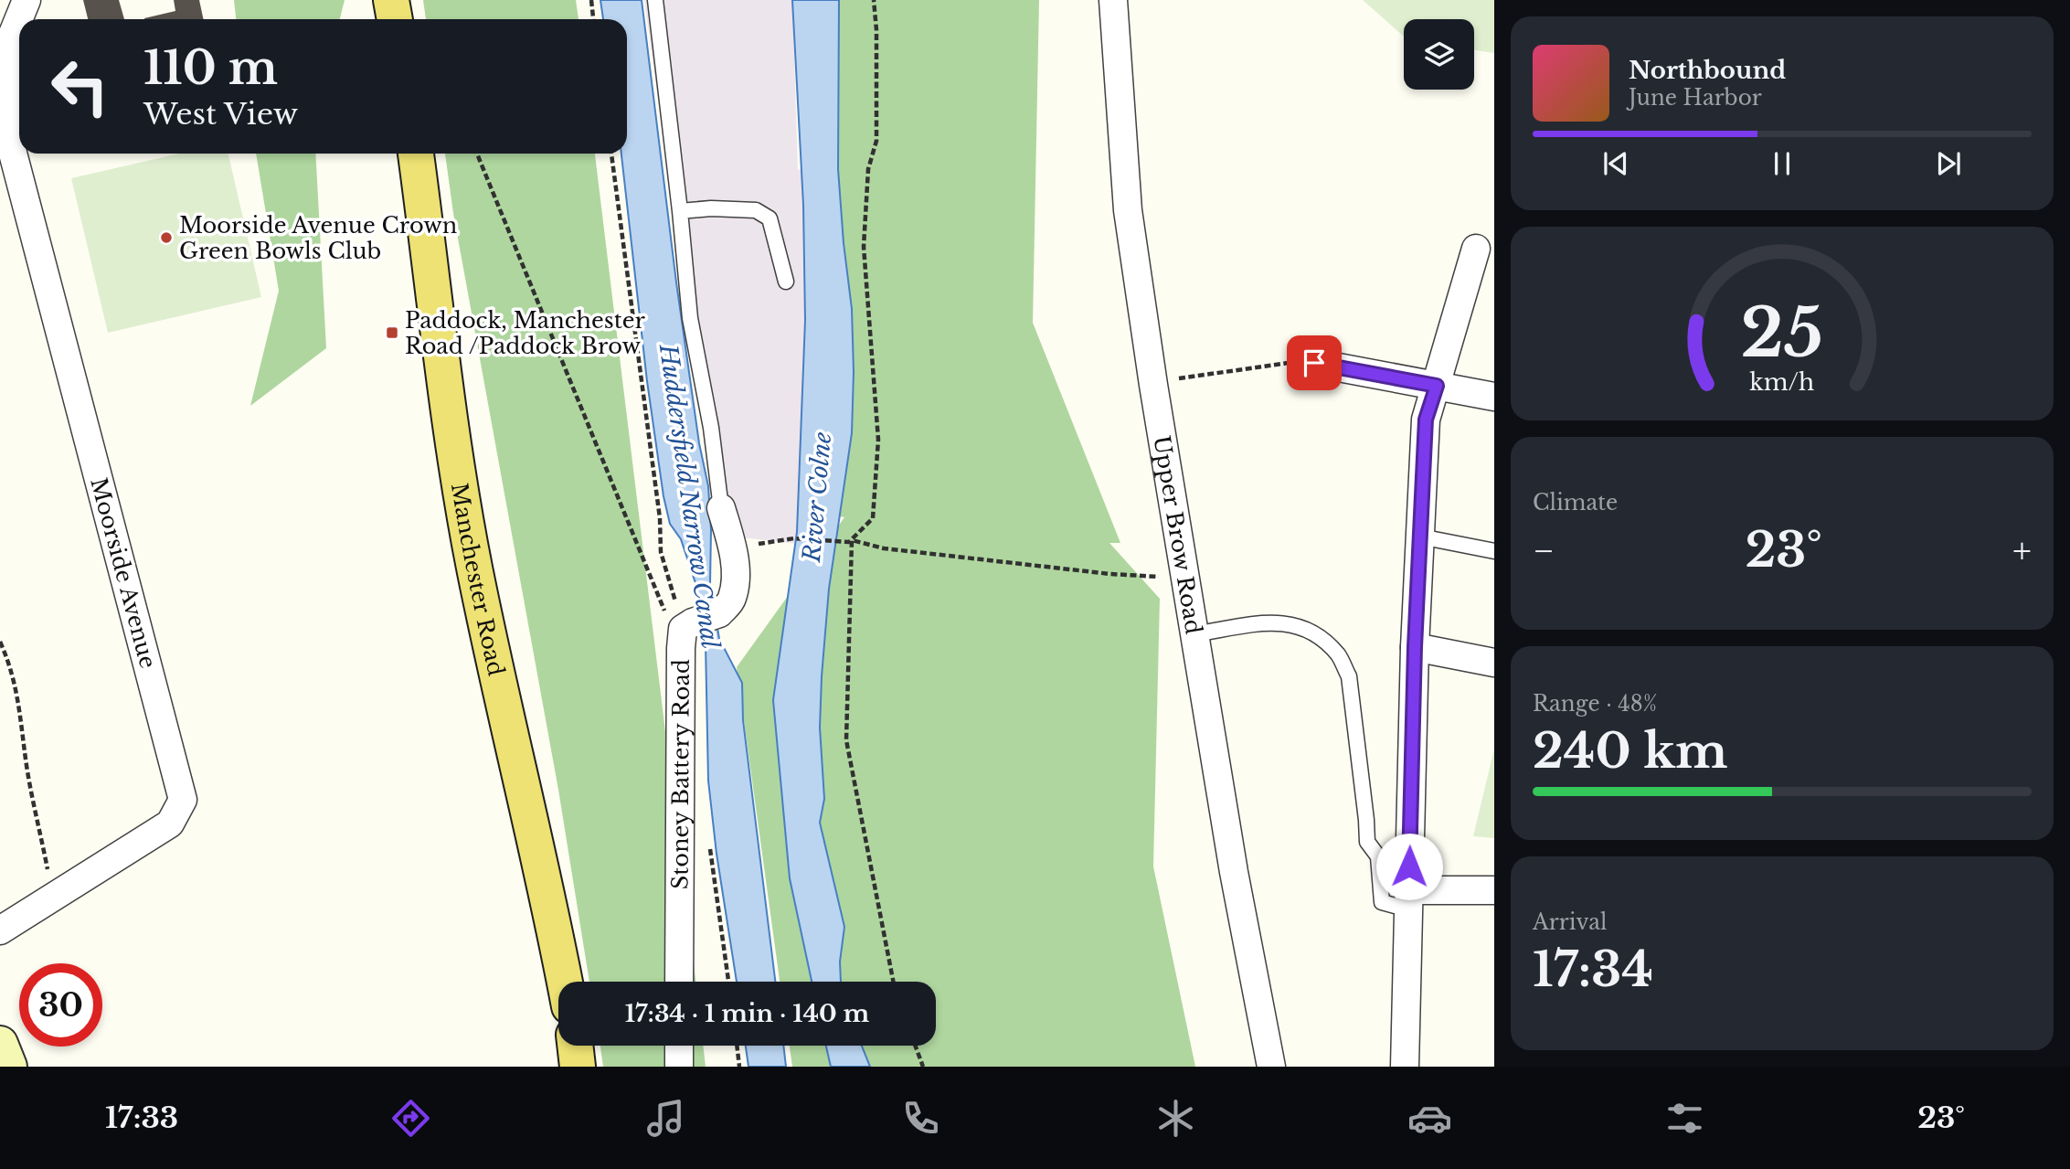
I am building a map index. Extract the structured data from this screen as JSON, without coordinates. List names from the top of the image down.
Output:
{
  "streets": {
    "main road": ["Manchester Road"],
    "street": ["Upper Brow Road", "Moorside Avenue", "Stoney Battery Road"]
  },
  "water": ["Huddersfield Narrow Canal", "River Colne"],
  "places": {
    "other": ["Moorside Avenue Crown Green Bowls Club"],
    "transit": ["Paddock, Manchester Road /Paddock Brow"]
  },
  "page": {
    "turn": ["110 m", "West View"],
    "song": ["Northbound", "June Harbor"],
    "tile": [
      "Climate",
      ["Range · 48%", "240 km"],
      ["Arrival", "17:34"]
    ],
    "heat": ["−", "23°", "+"],
    "limit": "30",
    "trip": "17:34 · 1 min · 140 m",
    "tabs": ["17:33", "23°"],
    "gauge": ["25", "km/h"]
  }
}
